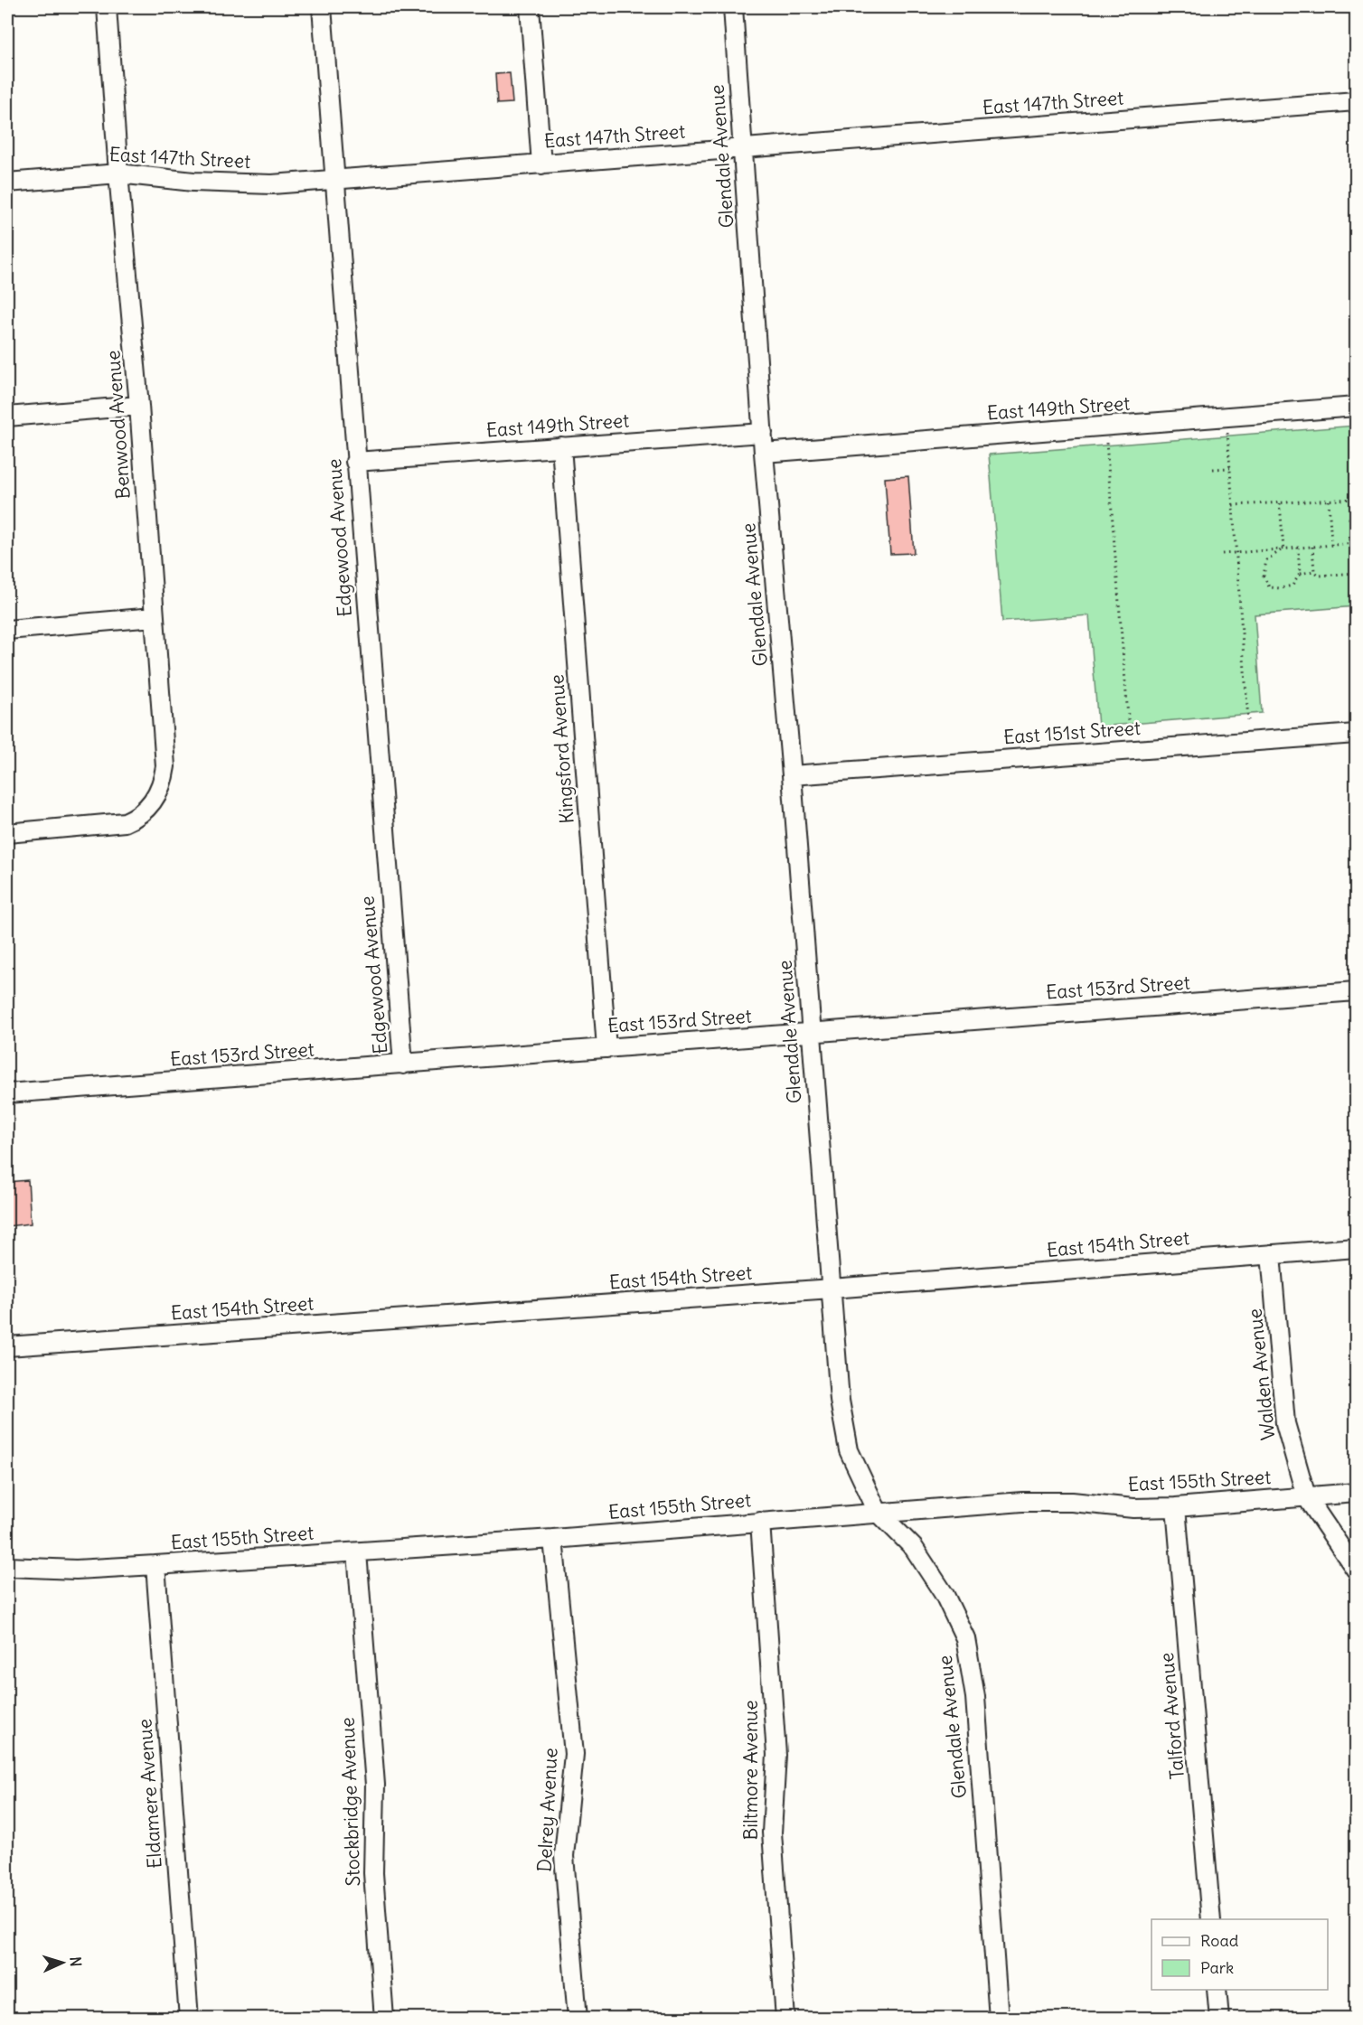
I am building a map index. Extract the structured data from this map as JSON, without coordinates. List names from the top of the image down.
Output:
{
  "streets": {
    "street": [
      "East 147th Street",
      "Glendale Avenue",
      "East 149th Street",
      "Benwood Avenue",
      "Edgewood Avenue",
      "East 151st Street",
      "Kingsford Avenue",
      "East 153rd Street",
      "East 154th Street",
      "Walden Avenue",
      "East 155th Street",
      "Talford Avenue",
      "Biltmore Avenue",
      "Eldamere Avenue",
      "Stockbridge Avenue",
      "Delrey Avenue"
    ]
  },
  "crossings": [
    ["East 147th Street", "Glendale Avenue"],
    ["East 147th Street", "Benwood Avenue"],
    ["East 147th Street", "Edgewood Avenue"],
    ["Glendale Avenue", "East 149th Street"],
    ["Glendale Avenue", "East 151st Street"],
    ["Glendale Avenue", "East 153rd Street"],
    ["Glendale Avenue", "East 154th Street"],
    ["Glendale Avenue", "East 155th Street"],
    ["East 149th Street", "Edgewood Avenue"],
    ["East 149th Street", "Kingsford Avenue"],
    ["Edgewood Avenue", "East 153rd Street"],
    ["Kingsford Avenue", "East 153rd Street"],
    ["East 154th Street", "Walden Avenue"],
    ["Walden Avenue", "East 155th Street"],
    ["East 155th Street", "Talford Avenue"],
    ["East 155th Street", "Biltmore Avenue"],
    ["East 155th Street", "Eldamere Avenue"],
    ["East 155th Street", "Stockbridge Avenue"],
    ["East 155th Street", "Delrey Avenue"]
  ],
  "legend": ["Road", "Park"],
  "north": "right"
}
